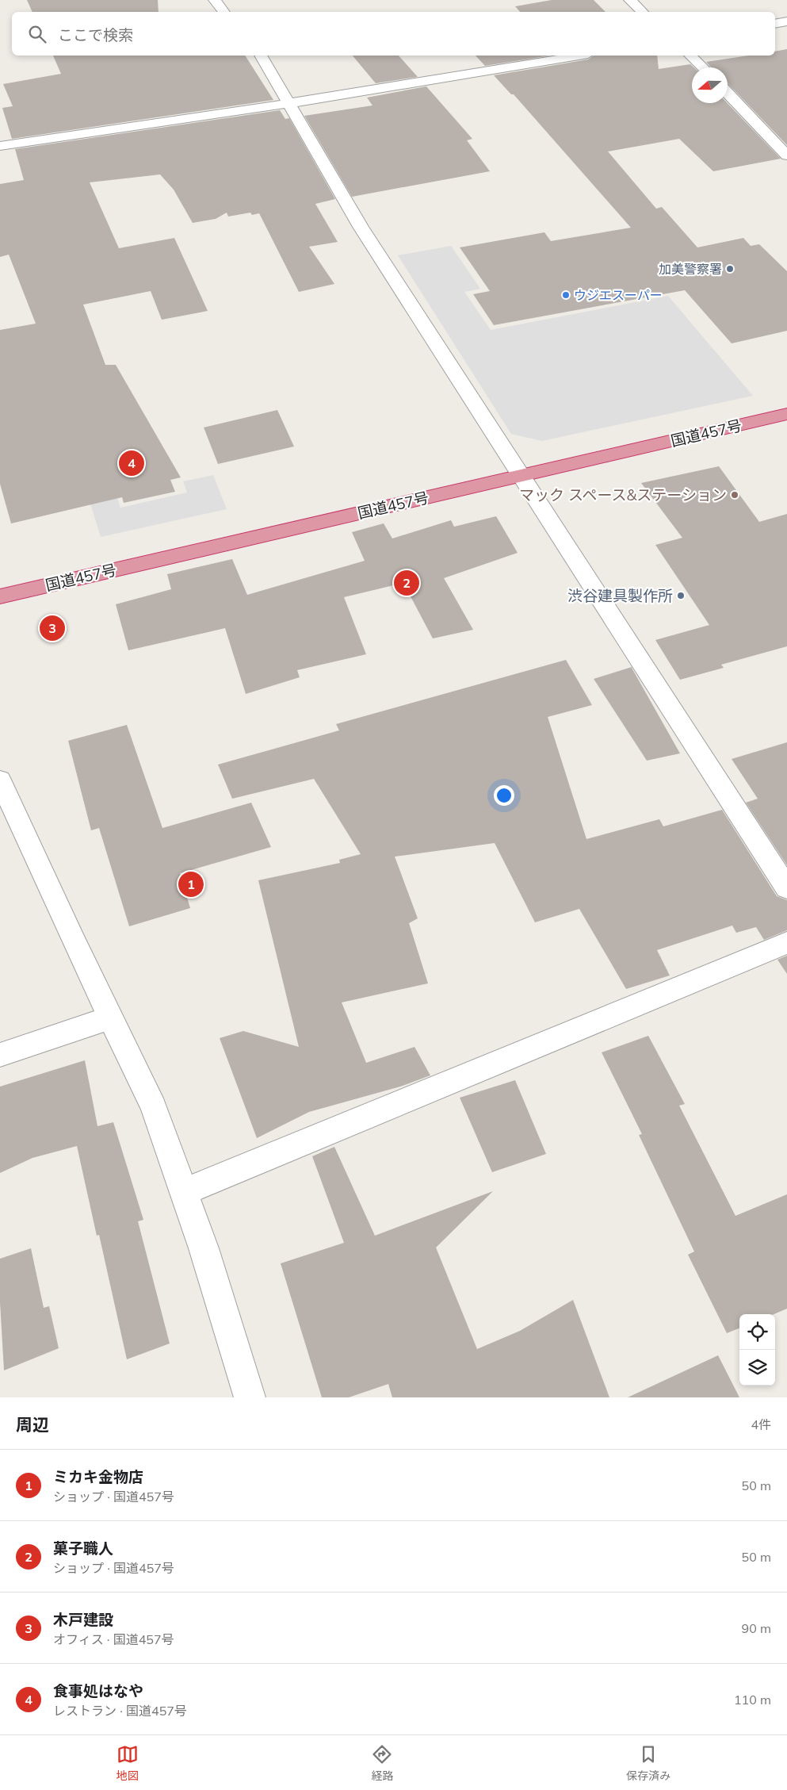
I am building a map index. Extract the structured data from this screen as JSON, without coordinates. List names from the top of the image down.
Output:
{
  "streets": {
    "highway": ["国道457号"]
  },
  "places": [
    "加美警察署",
    "ウジエスーパー",
    "マック スペース&ステーション",
    "渋谷建具製作所"
  ],
  "north": "left",
  "page": {
    "search": "ここで検索",
    "pins": [
      "4",
      "2",
      "3",
      "1"
    ],
    "heading": ["周辺", "4件"],
    "list": [
      {
        "mark": "1",
        "name": "ミカキ金物店",
        "note": "ショップ · 国道457号",
        "value": "50 m"
      },
      {
        "mark": "2",
        "name": "菓子職人",
        "note": "ショップ · 国道457号",
        "value": "50 m"
      },
      {
        "mark": "3",
        "name": "木戸建設",
        "note": "オフィス · 国道457号",
        "value": "90 m"
      },
      {
        "mark": "4",
        "name": "食事処はなや",
        "note": "レストラン · 国道457号",
        "value": "110 m"
      }
    ],
    "nav": ["地図", "経路", "保存済み"]
  }
}
